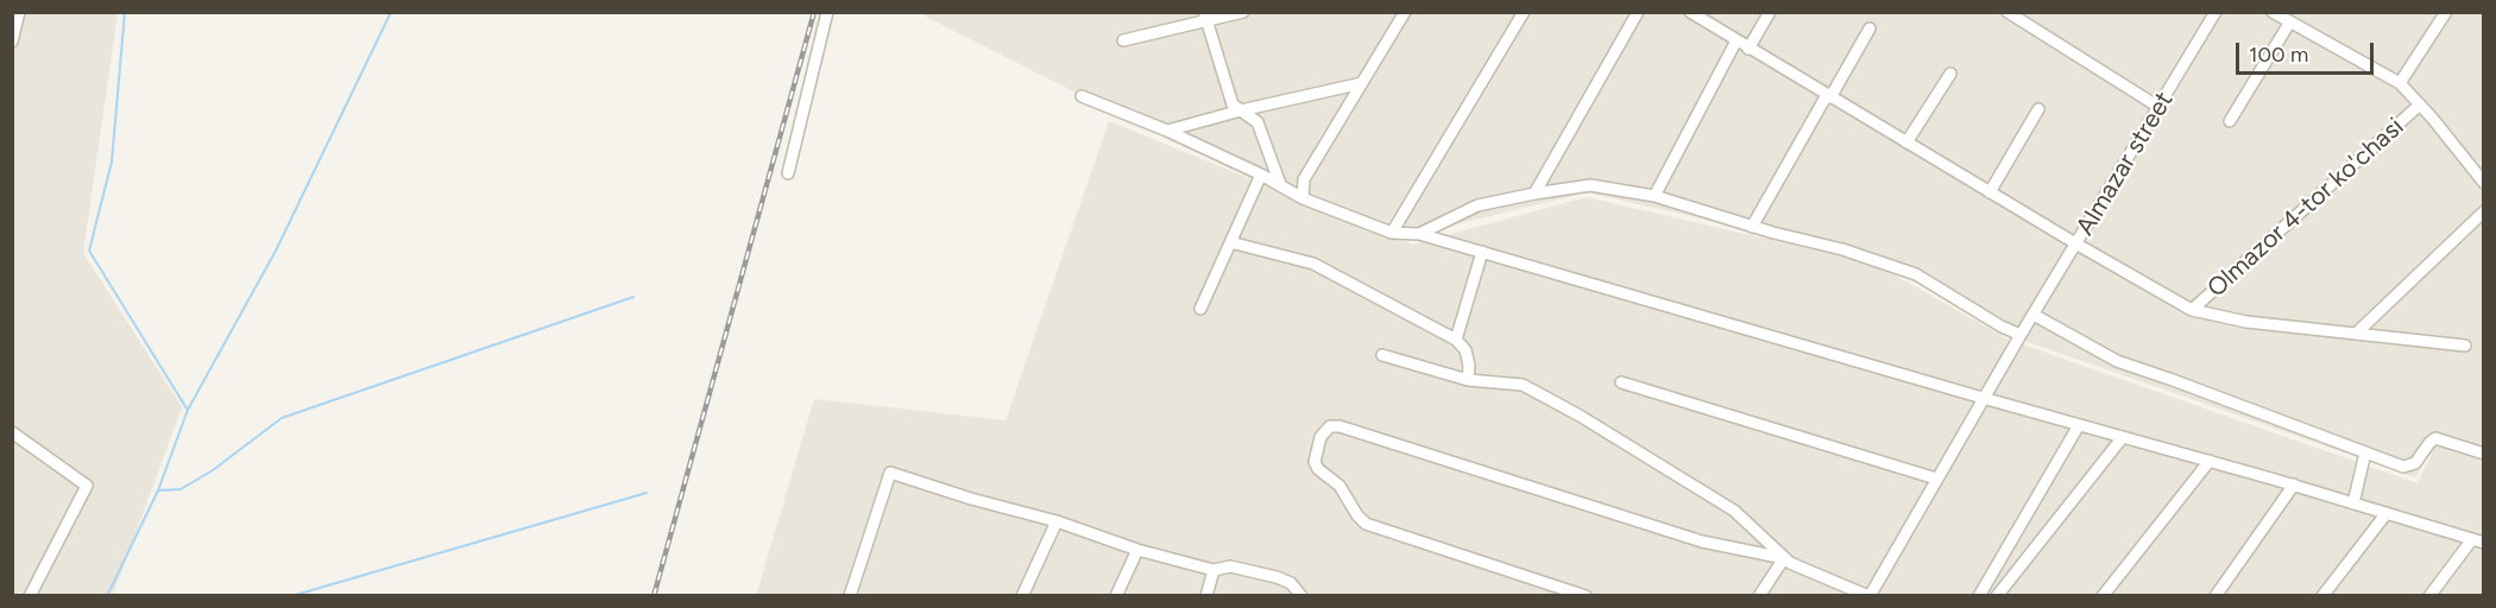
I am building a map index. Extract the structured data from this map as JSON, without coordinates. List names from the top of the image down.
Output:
{
  "streets": {
    "street": ["Almazar street", "Olmazor 4-tor ko'chasi"]
  },
  "scale_bar": "100 m"
}
